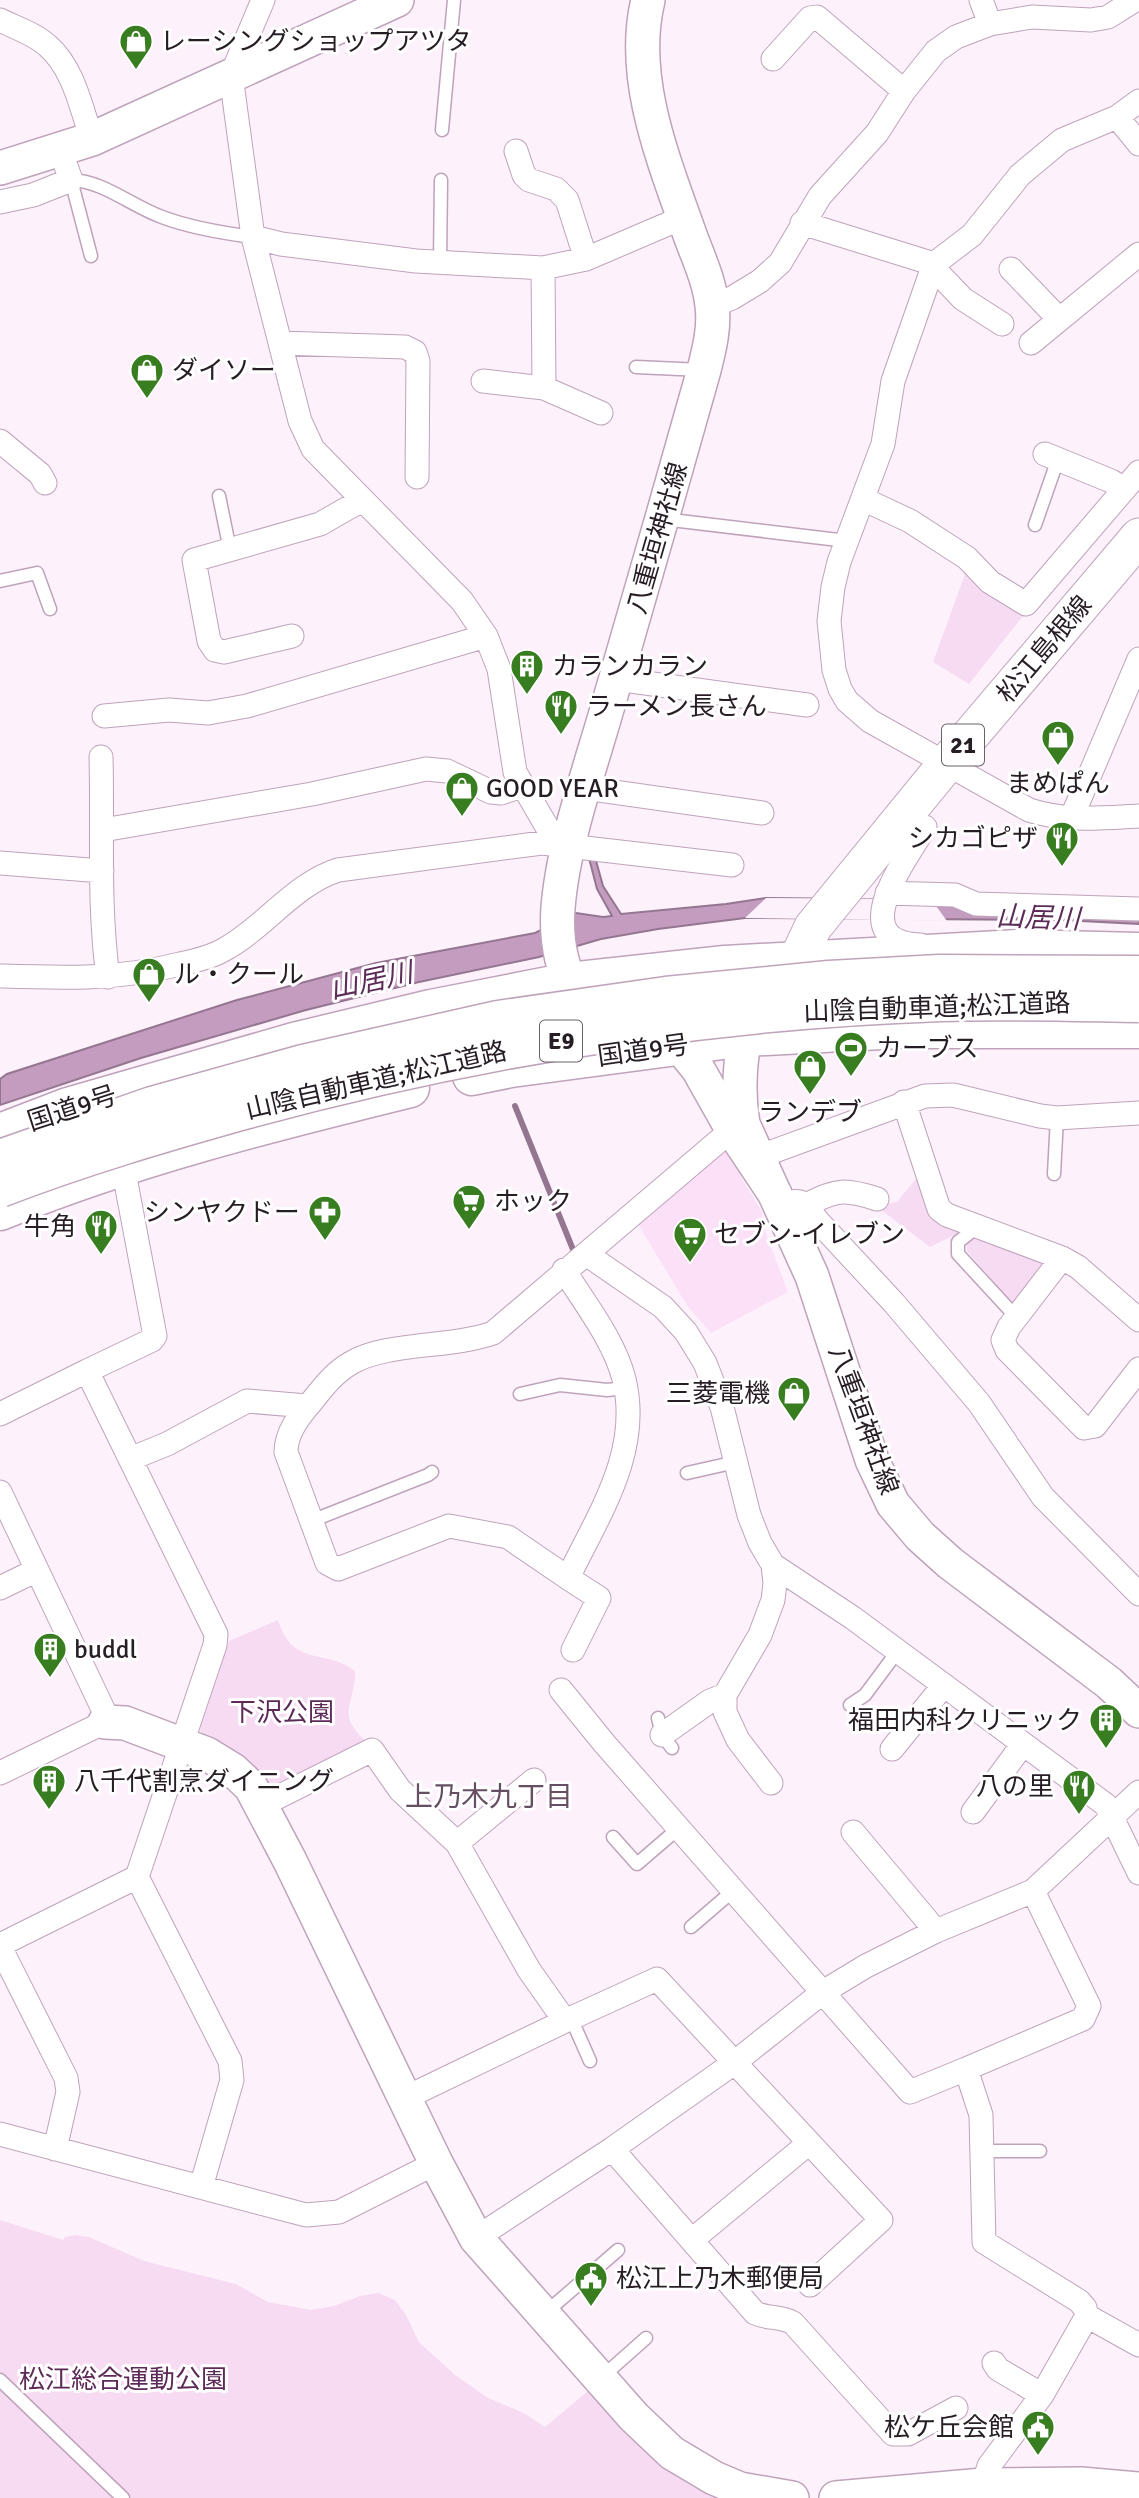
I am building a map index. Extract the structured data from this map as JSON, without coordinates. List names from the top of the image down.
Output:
{
  "streets": {
    "highway": ["山陰自動車道;松江道路", "E9", "国道9号"],
    "main road": ["八重垣神社線", "松江島根線", "21"]
  },
  "crossings": [
    ["八重垣神社線", "松江島根線"],
    ["八重垣神社線", "国道9号"],
    ["松江島根線", "国道9号"]
  ],
  "districts": ["上乃木九丁目"],
  "water": ["山居川"],
  "parks": ["下沢公園", "松江総合運動公園"],
  "places": {
    "shop": [
      "レーシングショップアツタ",
      "ダイソー",
      "まめぱん",
      "GOOD YEAR",
      "ル・クール",
      "ランデブ",
      "三菱電機"
    ],
    "building": [
      "カランカラン",
      "buddl",
      "福田内科クリニック",
      "八千代割烹ダイニング"
    ],
    "restaurant": [
      "ラーメン長さん",
      "シカゴピザ",
      "牛角",
      "八の里"
    ],
    "sports": ["カーブス"],
    "supermarket": ["ホック", "セブン-イレブン"],
    "pharmacy": ["シンヤクドー"],
    "public building": ["松江上乃木郵便局", "松ケ丘会館"]
  }
}
